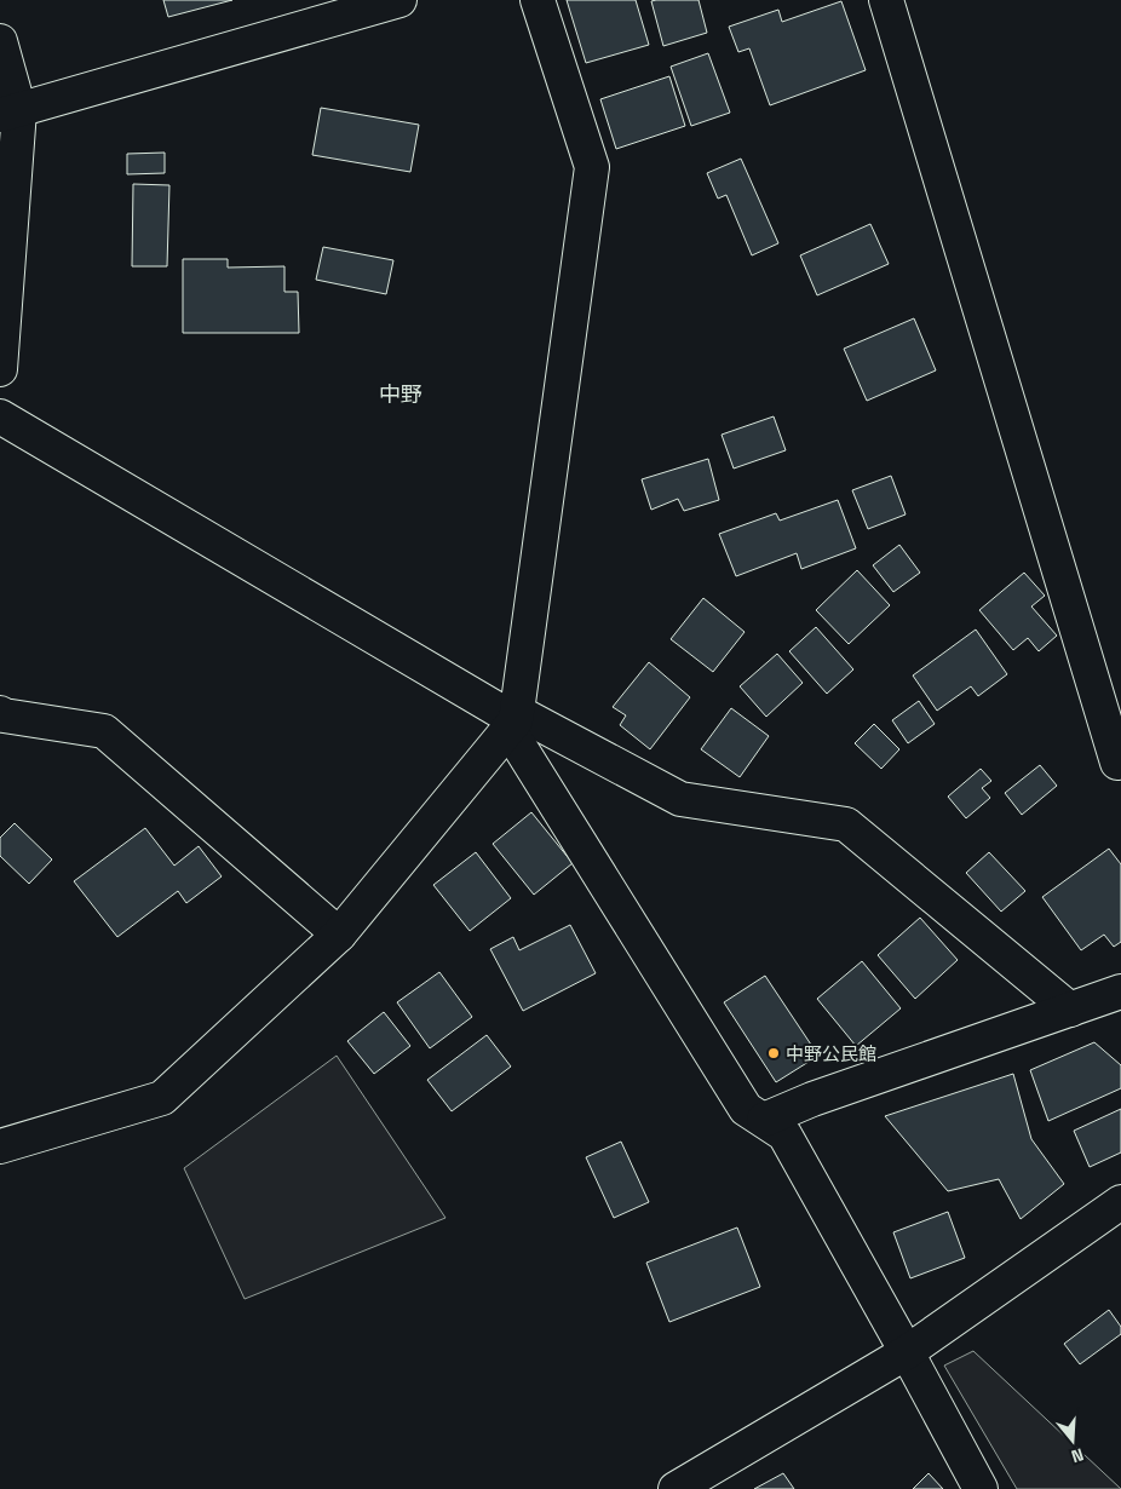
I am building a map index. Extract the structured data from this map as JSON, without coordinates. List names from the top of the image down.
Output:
{
  "districts": ["中野"],
  "places": ["中野公民館"],
  "north": "bottom"
}
